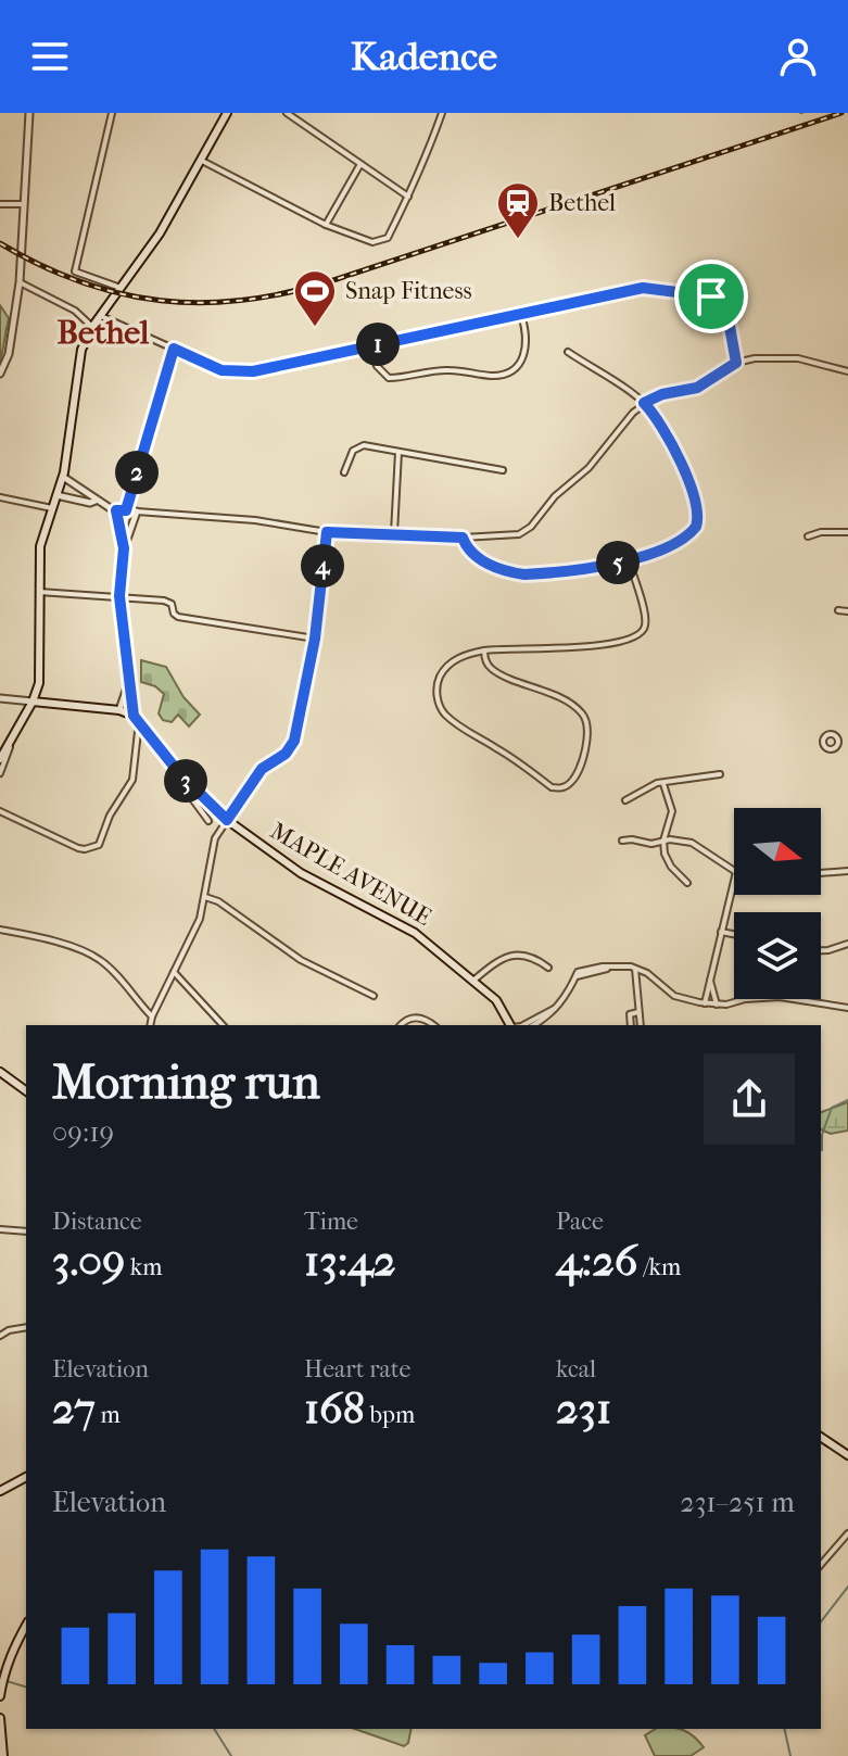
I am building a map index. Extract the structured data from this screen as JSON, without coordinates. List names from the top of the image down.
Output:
{
  "streets": {
    "main road": ["MAPLE AVENUE"]
  },
  "districts": ["Bethel"],
  "places": {
    "station": ["Bethel"],
    "sports": ["Snap Fitness"]
  },
  "north": "right",
  "page": {
    "header": "Kadence",
    "pins": [
      "1",
      "2",
      "5",
      "4",
      "3"
    ],
    "heading": ["Morning run", "09:19"],
    "stats": [
      ["Distance", "3.09 km"],
      ["Time", "13:42"],
      ["Pace", "4:26 /km"],
      ["Elevation", "27 m"],
      ["Heart rate", "168 bpm"],
      ["kcal", "231"]
    ],
    "chart": ["Elevation", "231–251 m"]
  }
}
